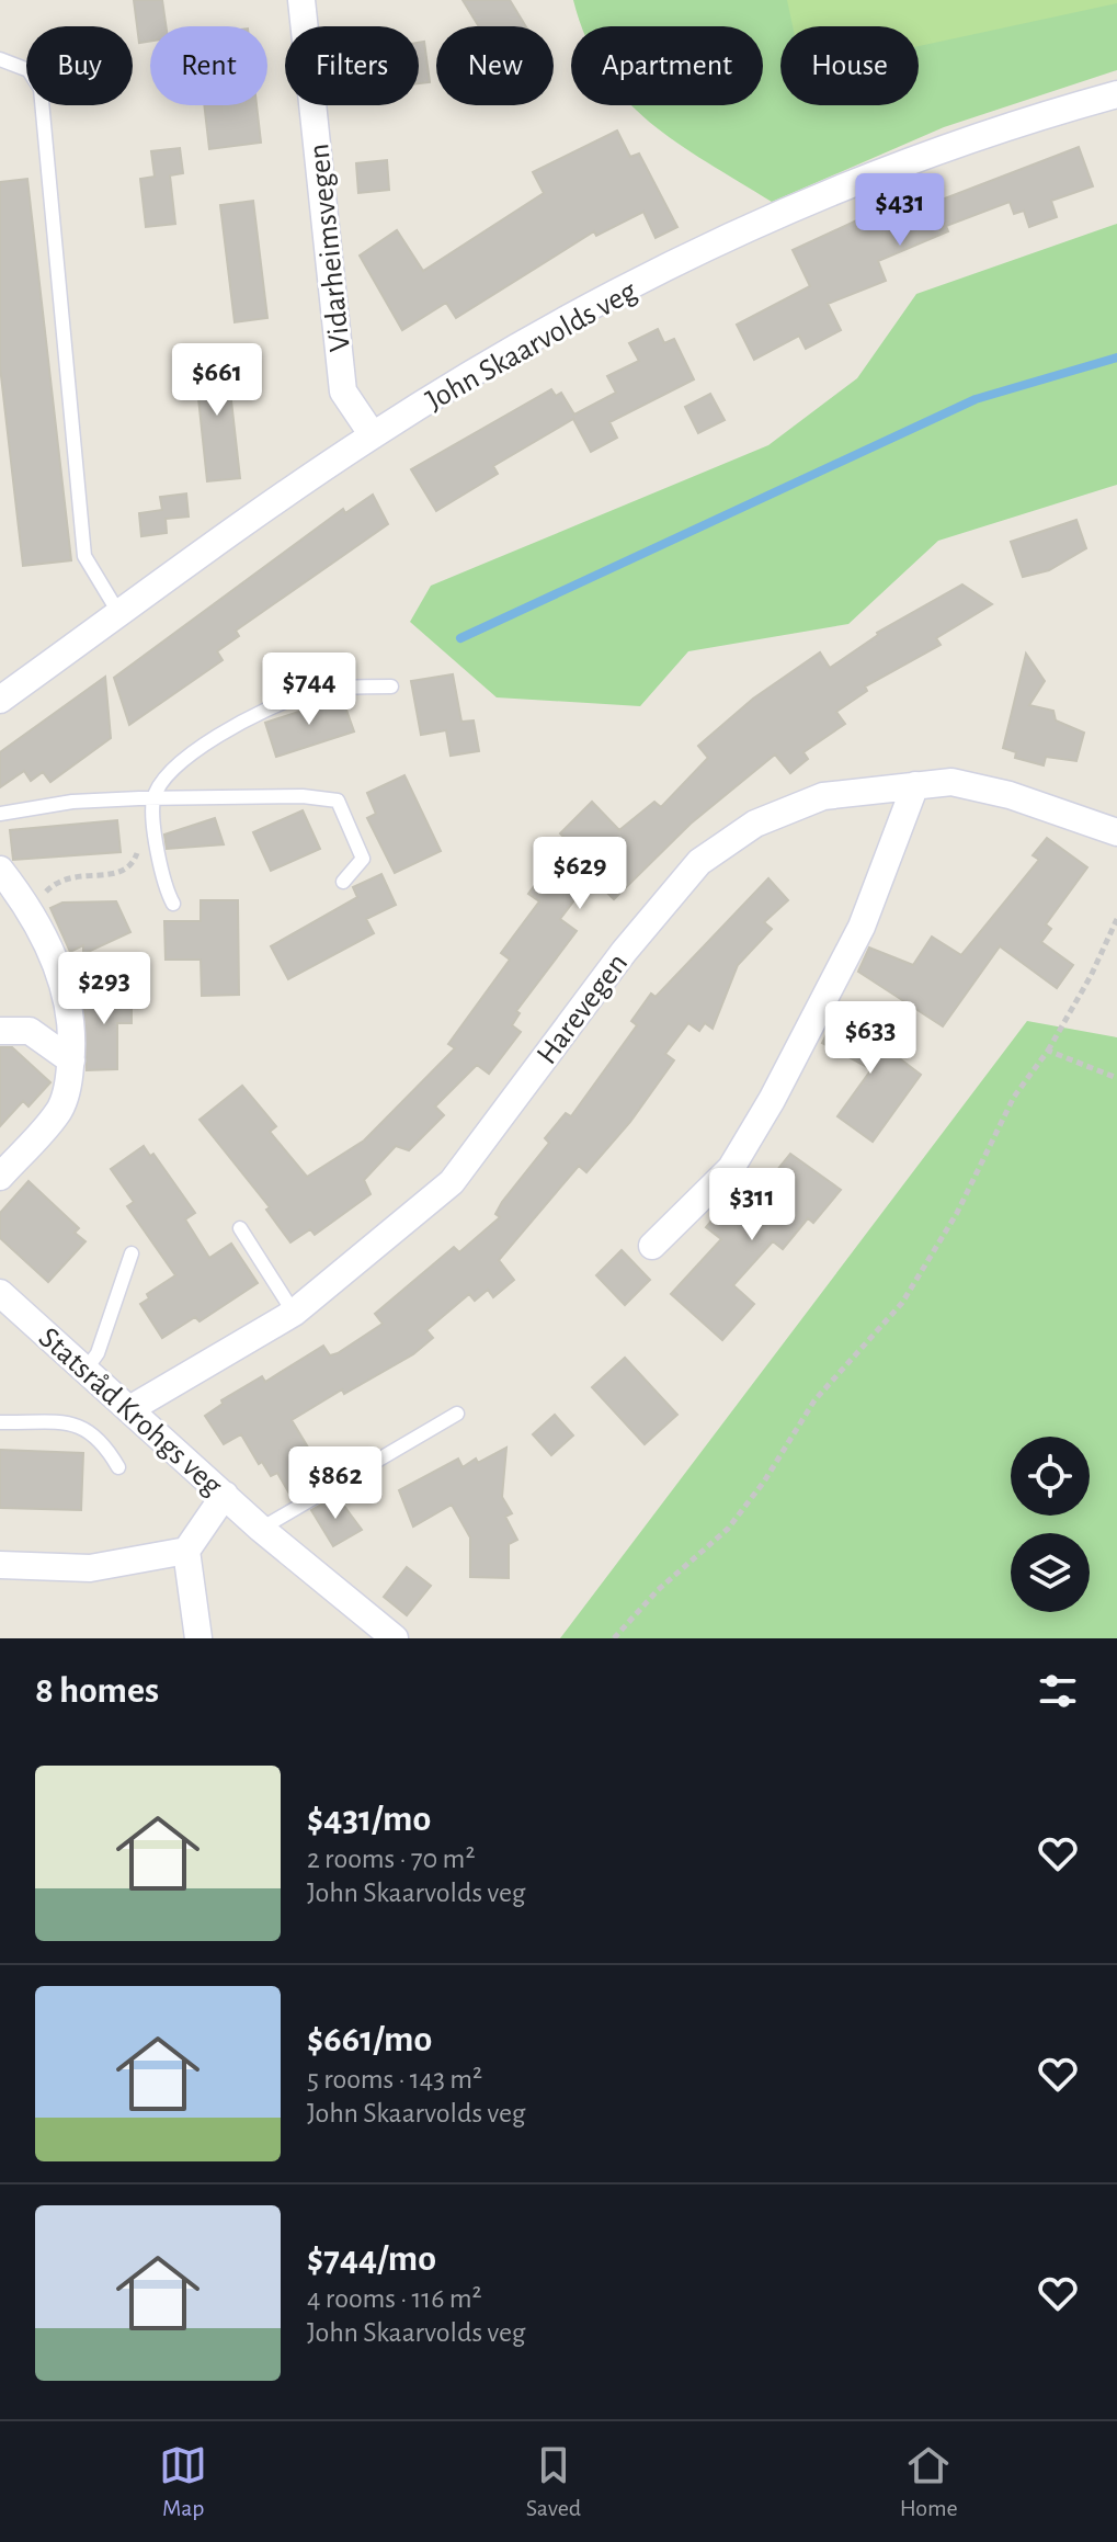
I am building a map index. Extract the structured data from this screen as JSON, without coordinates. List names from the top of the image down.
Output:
{
  "streets": {
    "street": [
      "Vidarheimsvegen",
      "John Skaarvolds veg",
      "Harevegen",
      "Statsråd Krohgs veg"
    ]
  },
  "crossings": [
    ["Vidarheimsvegen", "John Skaarvolds veg"],
    ["Harevegen", "Statsråd Krohgs veg"]
  ],
  "page": {
    "chip": [
      "Buy",
      "Rent",
      "Filters",
      "New",
      "Apartment",
      "House"
    ],
    "price": [
      "$431",
      "$661",
      "$744",
      "$629",
      "$293",
      "$633",
      "$311",
      "$862"
    ],
    "heading": "8 homes",
    "list": [
      {
        "name": "$431/mo",
        "note": "2 rooms · 70 m² · John Skaarvolds veg"
      },
      {
        "name": "$661/mo",
        "note": "5 rooms · 143 m² · John Skaarvolds veg"
      },
      {
        "name": "$744/mo",
        "note": "4 rooms · 116 m² · John Skaarvolds veg"
      }
    ],
    "tabs": ["Map", "Saved", "Home"]
  }
}
